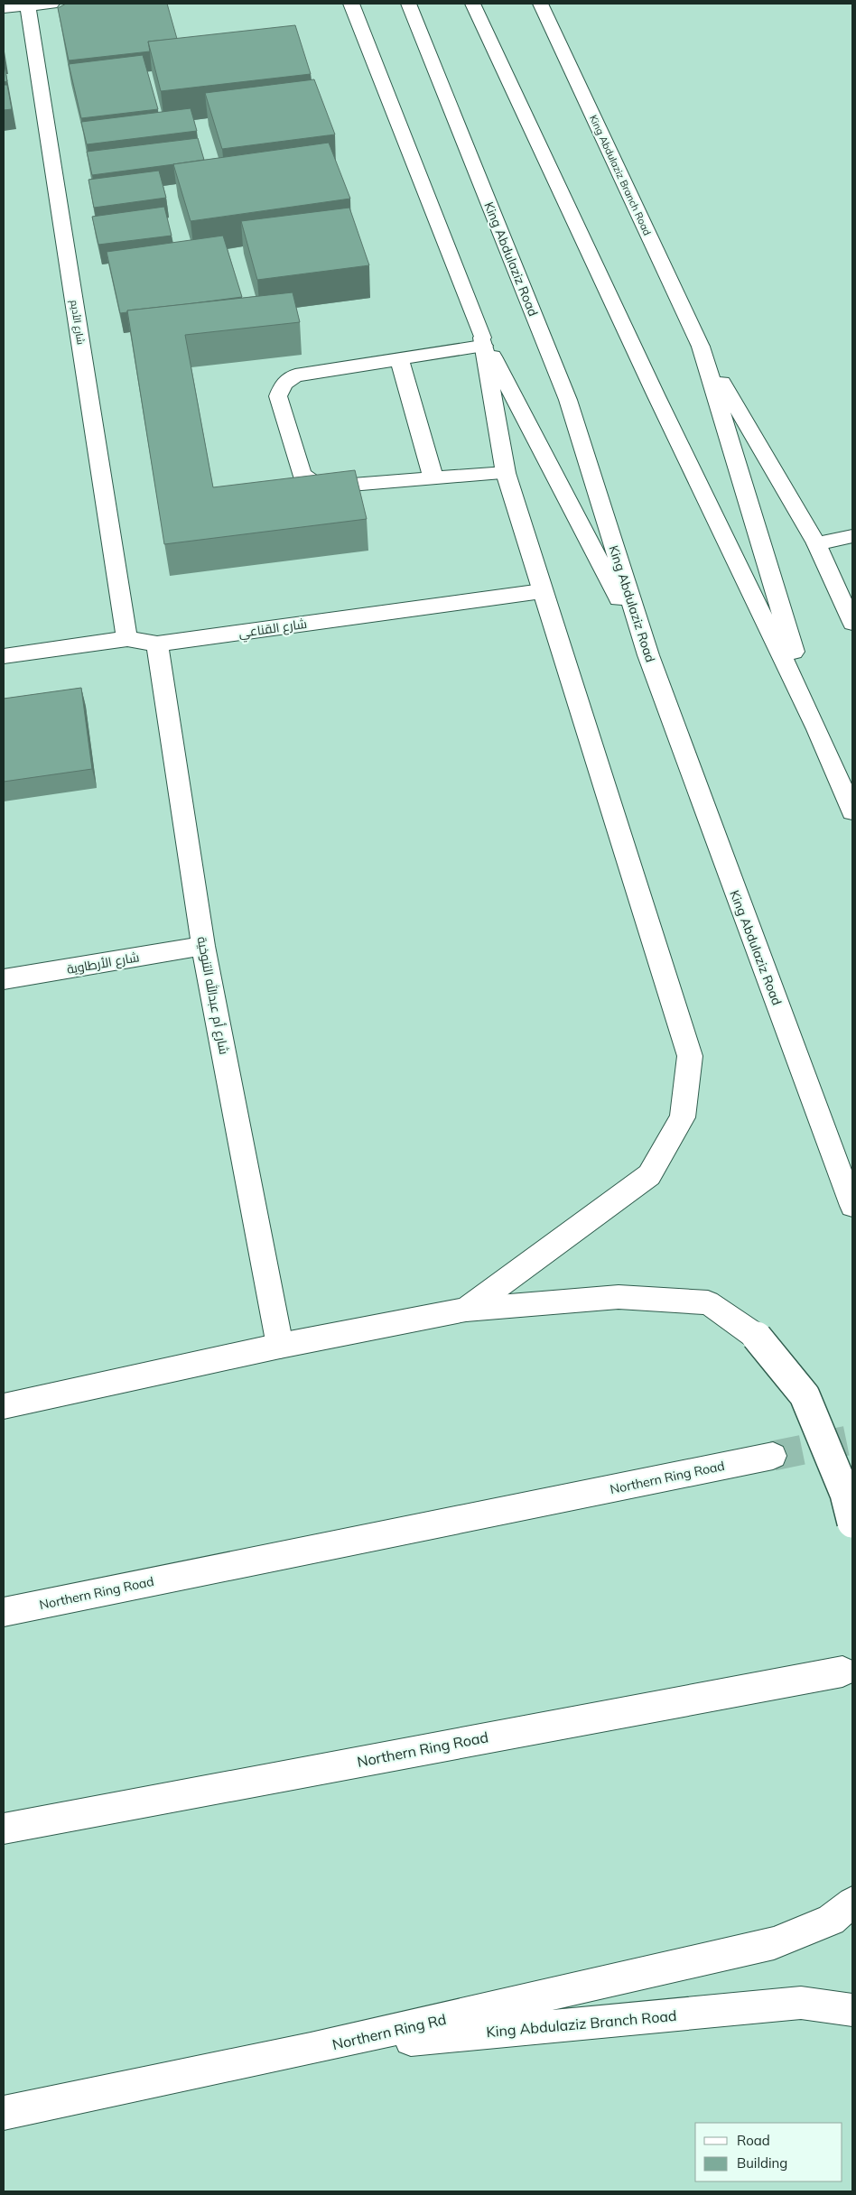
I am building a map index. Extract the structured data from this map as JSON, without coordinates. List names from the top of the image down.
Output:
{
  "streets": {
    "main road": [
      "King Abdulaziz Branch Road",
      "King Abdulaziz Road",
      "شارع الأديم",
      "شارع القناعي",
      "شارع الأرطاوية",
      "شارع أم عبدالله التنوخية",
      "Northern Ring Road",
      "Northern Ring Rd"
    ]
  },
  "crossings": [
    ["King Abdulaziz Branch Road", "Northern Ring Rd"],
    ["شارع الأديم", "شارع القناعي"],
    ["شارع القناعي", "شارع أم عبدالله التنوخية"],
    ["شارع الأرطاوية", "شارع أم عبدالله التنوخية"]
  ],
  "legend": ["Road", "Building"]
}
